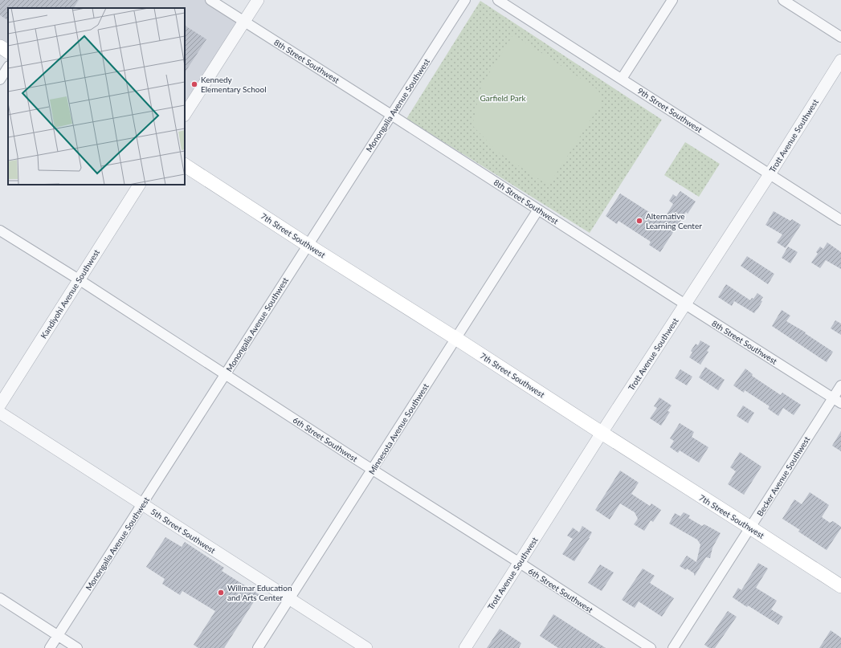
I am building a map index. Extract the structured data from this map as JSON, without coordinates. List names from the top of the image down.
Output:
{
  "streets": {
    "main road": ["7th Street Southwest"],
    "street": [
      "8th Street Southwest",
      "Monongalia Avenue Southwest",
      "9th Street Southwest",
      "Trott Avenue Southwest",
      "Kandiyohi Avenue Southwest",
      "Minnesota Avenue Southwest",
      "6th Street Southwest",
      "Becker Avenue Southwest",
      "5th Street Southwest"
    ]
  },
  "crossings": [
    ["8th Street Southwest", "Monongalia Avenue Southwest"],
    ["8th Street Southwest", "Trott Avenue Southwest"],
    ["8th Street Southwest", "Minnesota Avenue Southwest"],
    ["8th Street Southwest", "Becker Avenue Southwest"],
    ["Monongalia Avenue Southwest", "7th Street Southwest"],
    ["Monongalia Avenue Southwest", "6th Street Southwest"],
    ["Monongalia Avenue Southwest", "5th Street Southwest"],
    ["9th Street Southwest", "Trott Avenue Southwest"],
    ["Trott Avenue Southwest", "7th Street Southwest"],
    ["Trott Avenue Southwest", "6th Street Southwest"],
    ["7th Street Southwest", "Minnesota Avenue Southwest"],
    ["7th Street Southwest", "Becker Avenue Southwest"],
    ["Kandiyohi Avenue Southwest", "6th Street Southwest"],
    ["Minnesota Avenue Southwest", "6th Street Southwest"],
    ["Minnesota Avenue Southwest", "5th Street Southwest"]
  ],
  "parks": ["Garfield Park"],
  "places": ["Kennedy Elementary School", "Alternative Learning Center", "Willmar Education and Arts Center"]
}
